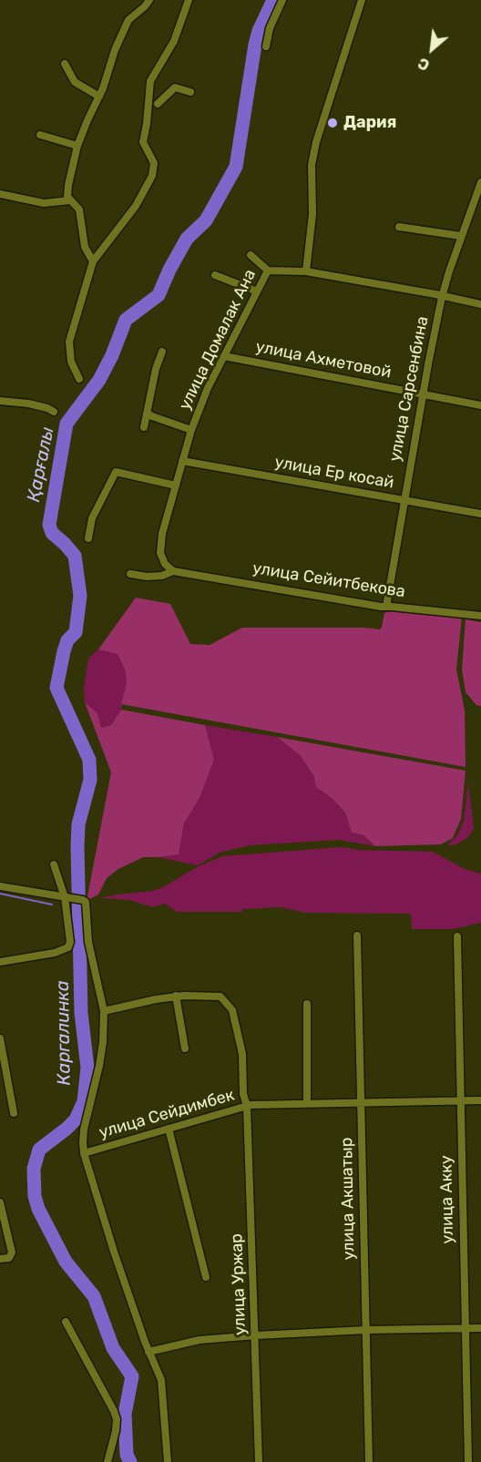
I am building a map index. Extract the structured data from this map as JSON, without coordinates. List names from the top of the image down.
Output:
{
  "streets": {
    "street": [
      "улица Домалак Ана",
      "улица Ахметовой",
      "улица Сарсенбина",
      "улица Ер косай",
      "улица Сейитбекова",
      "улица Сейдимбек",
      "улица Акшатыр",
      "улица Акку",
      "улица Уржар"
    ]
  },
  "crossings": [
    ["улица Домалак Ана", "улица Ахметовой"],
    ["улица Домалак Ана", "улица Сарсенбина"],
    ["улица Домалак Ана", "улица Ер косай"],
    ["улица Домалак Ана", "улица Сейитбекова"],
    ["улица Ахметовой", "улица Сарсенбина"],
    ["улица Сарсенбина", "улица Ер косай"],
    ["улица Сарсенбина", "улица Сейитбекова"],
    ["улица Сейдимбек", "улица Акшатыр"],
    ["улица Сейдимбек", "улица Акку"],
    ["улица Сейдимбек", "улица Уржар"]
  ],
  "water": ["Қарғалы", "Каргалинка"],
  "places": ["Дария"],
  "north": "bottom left"
}
